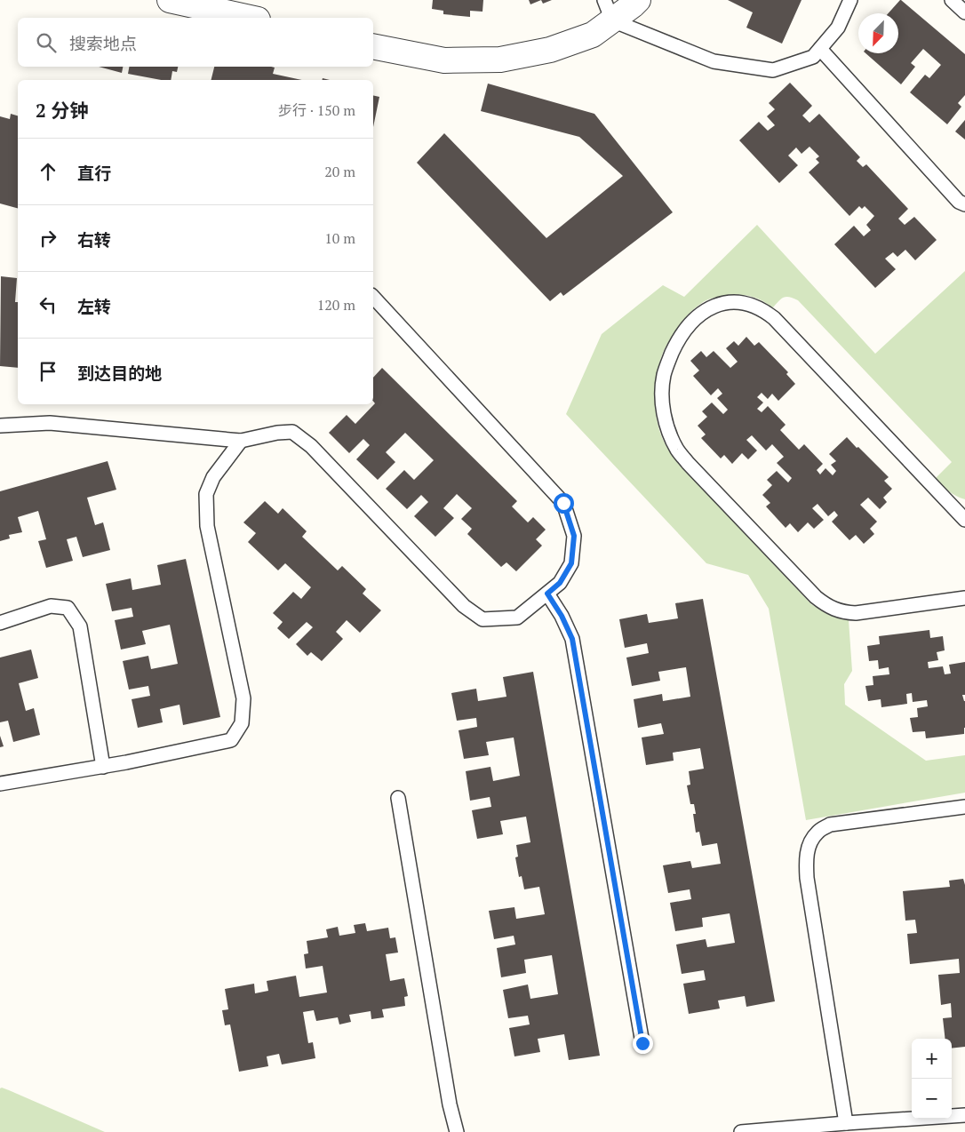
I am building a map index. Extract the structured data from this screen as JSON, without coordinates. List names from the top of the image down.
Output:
{
  "north": "bottom left",
  "page": {
    "search": "搜索地点",
    "heading": ["2 分钟", "步行 · 150 m"],
    "list": [
      ["直行", "20 m"],
      ["右转", "10 m"],
      ["左转", "120 m"],
      "到达目的地"
    ],
    "map_buttons": ["+", "−"]
  }
}
